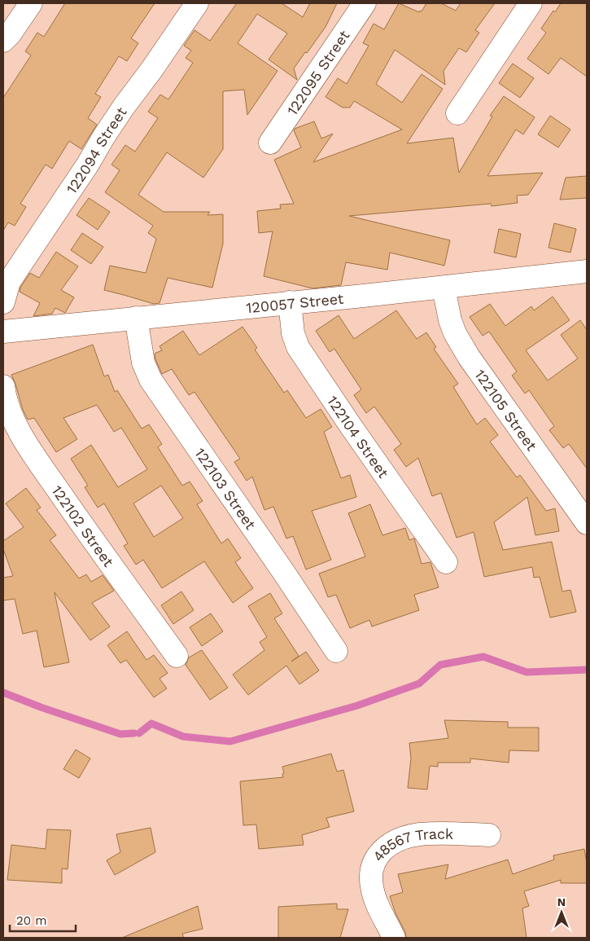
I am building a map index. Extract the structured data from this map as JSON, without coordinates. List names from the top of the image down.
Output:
{
  "streets": {
    "street": [
      "122095 Street",
      "122094 Street",
      "120057 Street",
      "122105 Street",
      "122104 Street",
      "122103 Street",
      "122102 Street",
      "48567 Track"
    ]
  },
  "crossings": [
    ["120057 Street", "122105 Street"],
    ["120057 Street", "122104 Street"],
    ["120057 Street", "122103 Street"]
  ],
  "scale_bar": "20 m",
  "north": "top"
}
